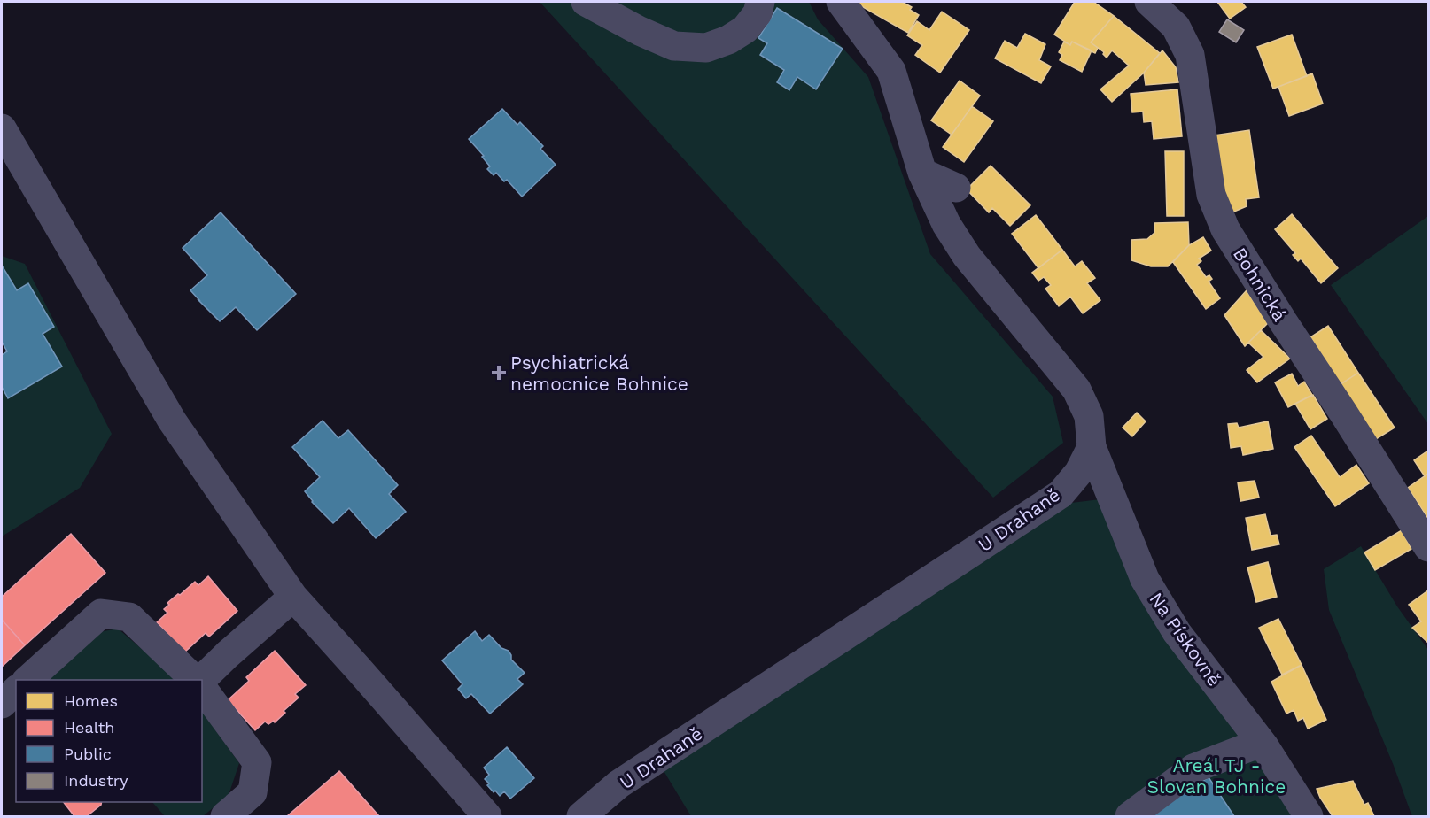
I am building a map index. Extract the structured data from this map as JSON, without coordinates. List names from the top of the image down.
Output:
{
  "streets": {
    "street": ["Bohnická", "U Drahaně", "Na Pískovně"]
  },
  "crossings": [
    ["U Drahaně", "Na Pískovně"]
  ],
  "parks": ["Areál TJ - Slovan Bohnice"],
  "places": {
    "health": ["Psychiatrická nemocnice Bohnice"]
  },
  "legend": [
    "Homes",
    "Health",
    "Public",
    "Industry"
  ]
}
